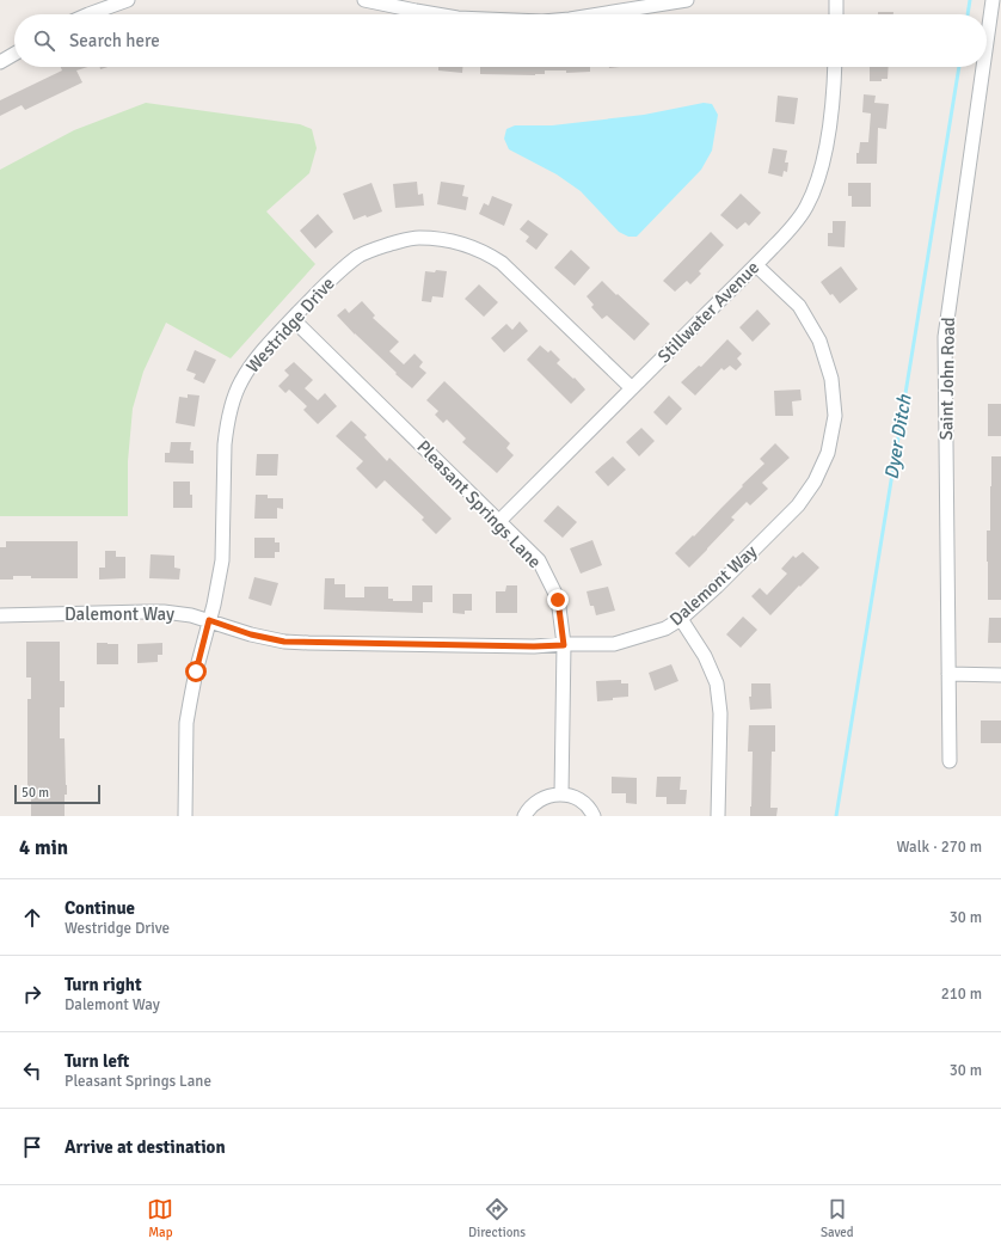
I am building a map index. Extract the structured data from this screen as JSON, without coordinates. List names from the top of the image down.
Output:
{
  "streets": {
    "street": [
      "Stillwater Avenue",
      "Westridge Drive",
      "Saint John Road",
      "Pleasant Springs Lane",
      "Dalemont Way"
    ]
  },
  "crossings": [
    ["Stillwater Avenue", "Westridge Drive"],
    ["Stillwater Avenue", "Pleasant Springs Lane"],
    ["Stillwater Avenue", "Dalemont Way"],
    ["Westridge Drive", "Pleasant Springs Lane"],
    ["Westridge Drive", "Dalemont Way"],
    ["Pleasant Springs Lane", "Dalemont Way"]
  ],
  "water": ["Dyer Ditch"],
  "scale_bar": "50 m",
  "page": {
    "search": "Search here",
    "scale": "50 m",
    "heading": ["4 min", "Walk · 270 m"],
    "list": [
      ["Continue", "Westridge Drive", "30 m"],
      ["Turn right", "Dalemont Way", "210 m"],
      ["Turn left", "Pleasant Springs Lane", "30 m"],
      "Arrive at destination"
    ],
    "nav": ["Map", "Directions", "Saved"]
  }
}
